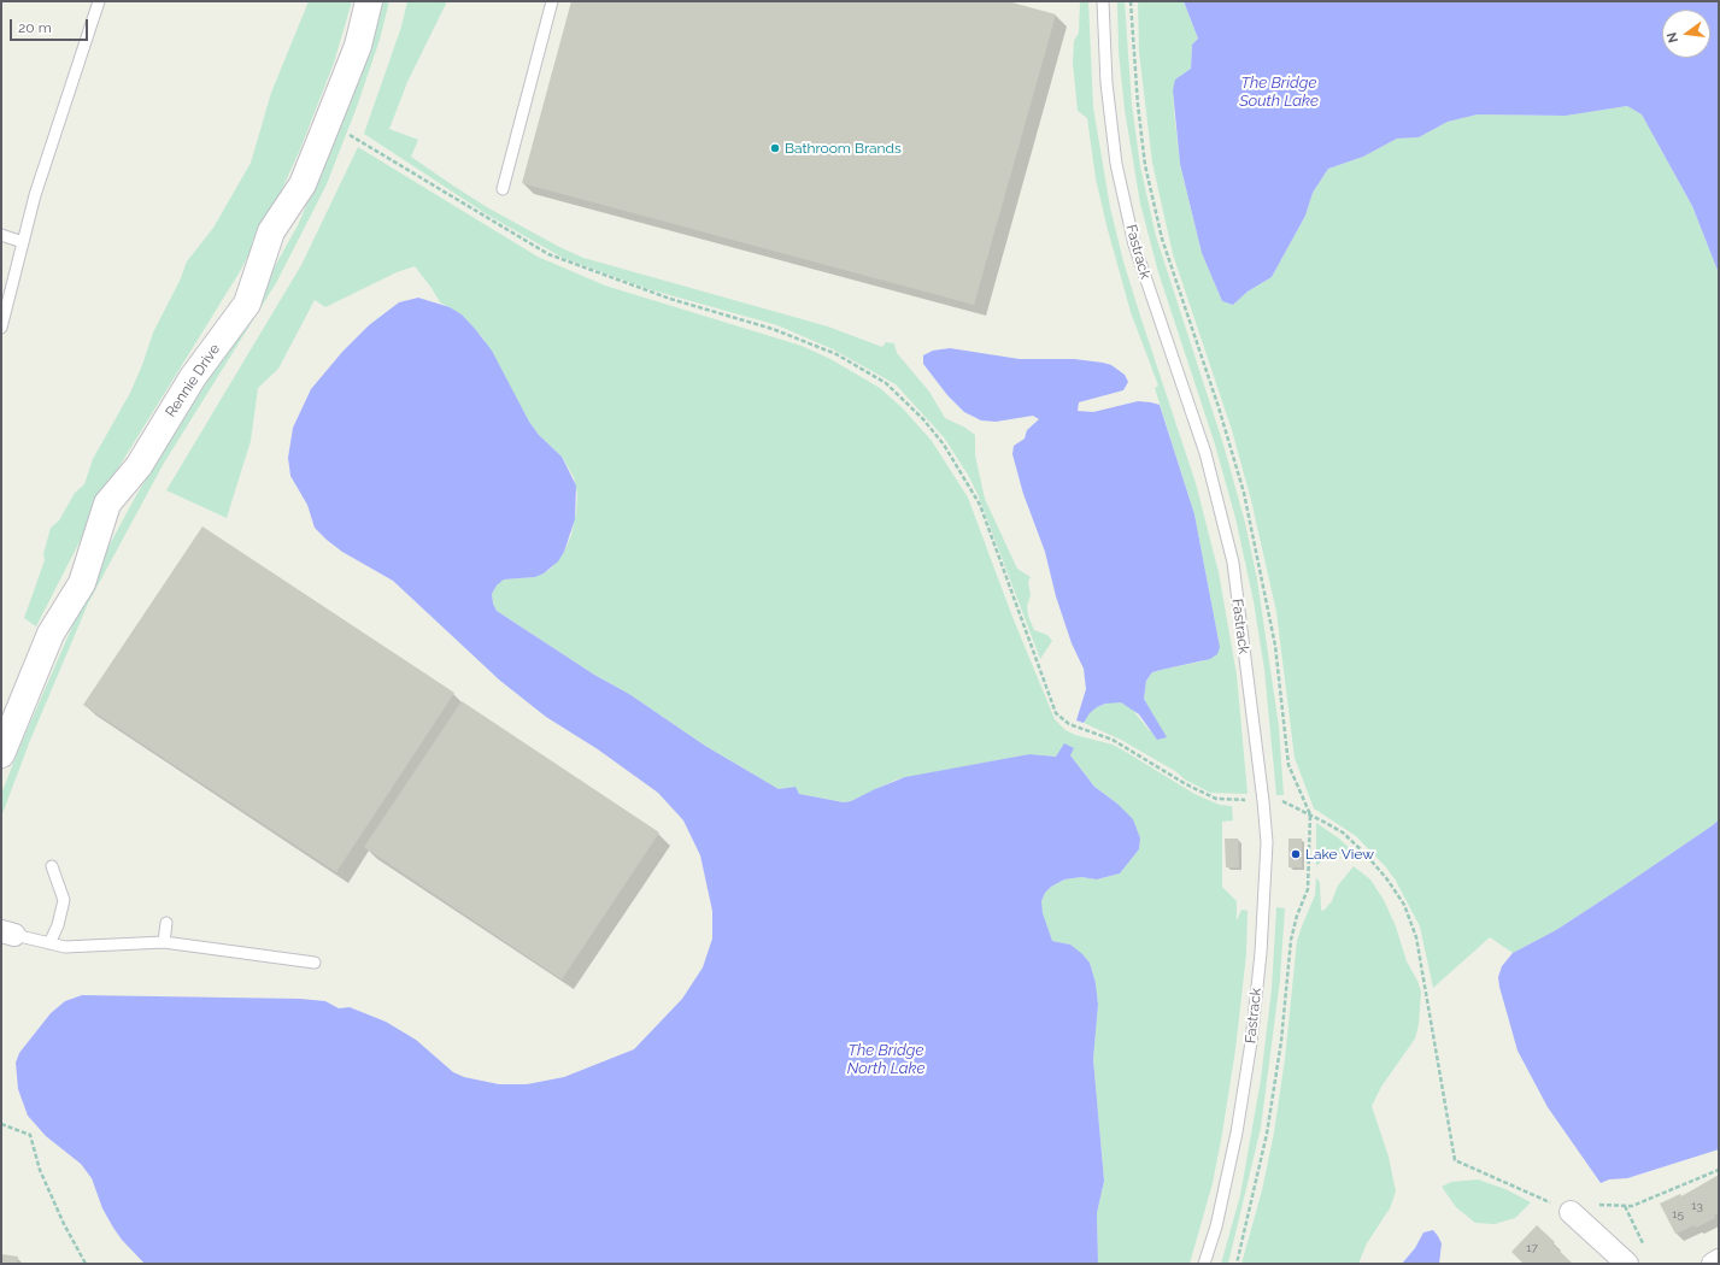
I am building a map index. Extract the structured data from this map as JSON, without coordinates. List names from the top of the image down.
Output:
{
  "streets": {
    "street": ["Rennie Drive"],
    "lane": ["Fastrack"]
  },
  "water": ["The Bridge South Lake", "The Bridge North Lake"],
  "places": ["Bathroom Brands", "Lake View"],
  "house_numbers": ["13", "15", "17"],
  "scale_bar": "20 m",
  "north": "left"
}
